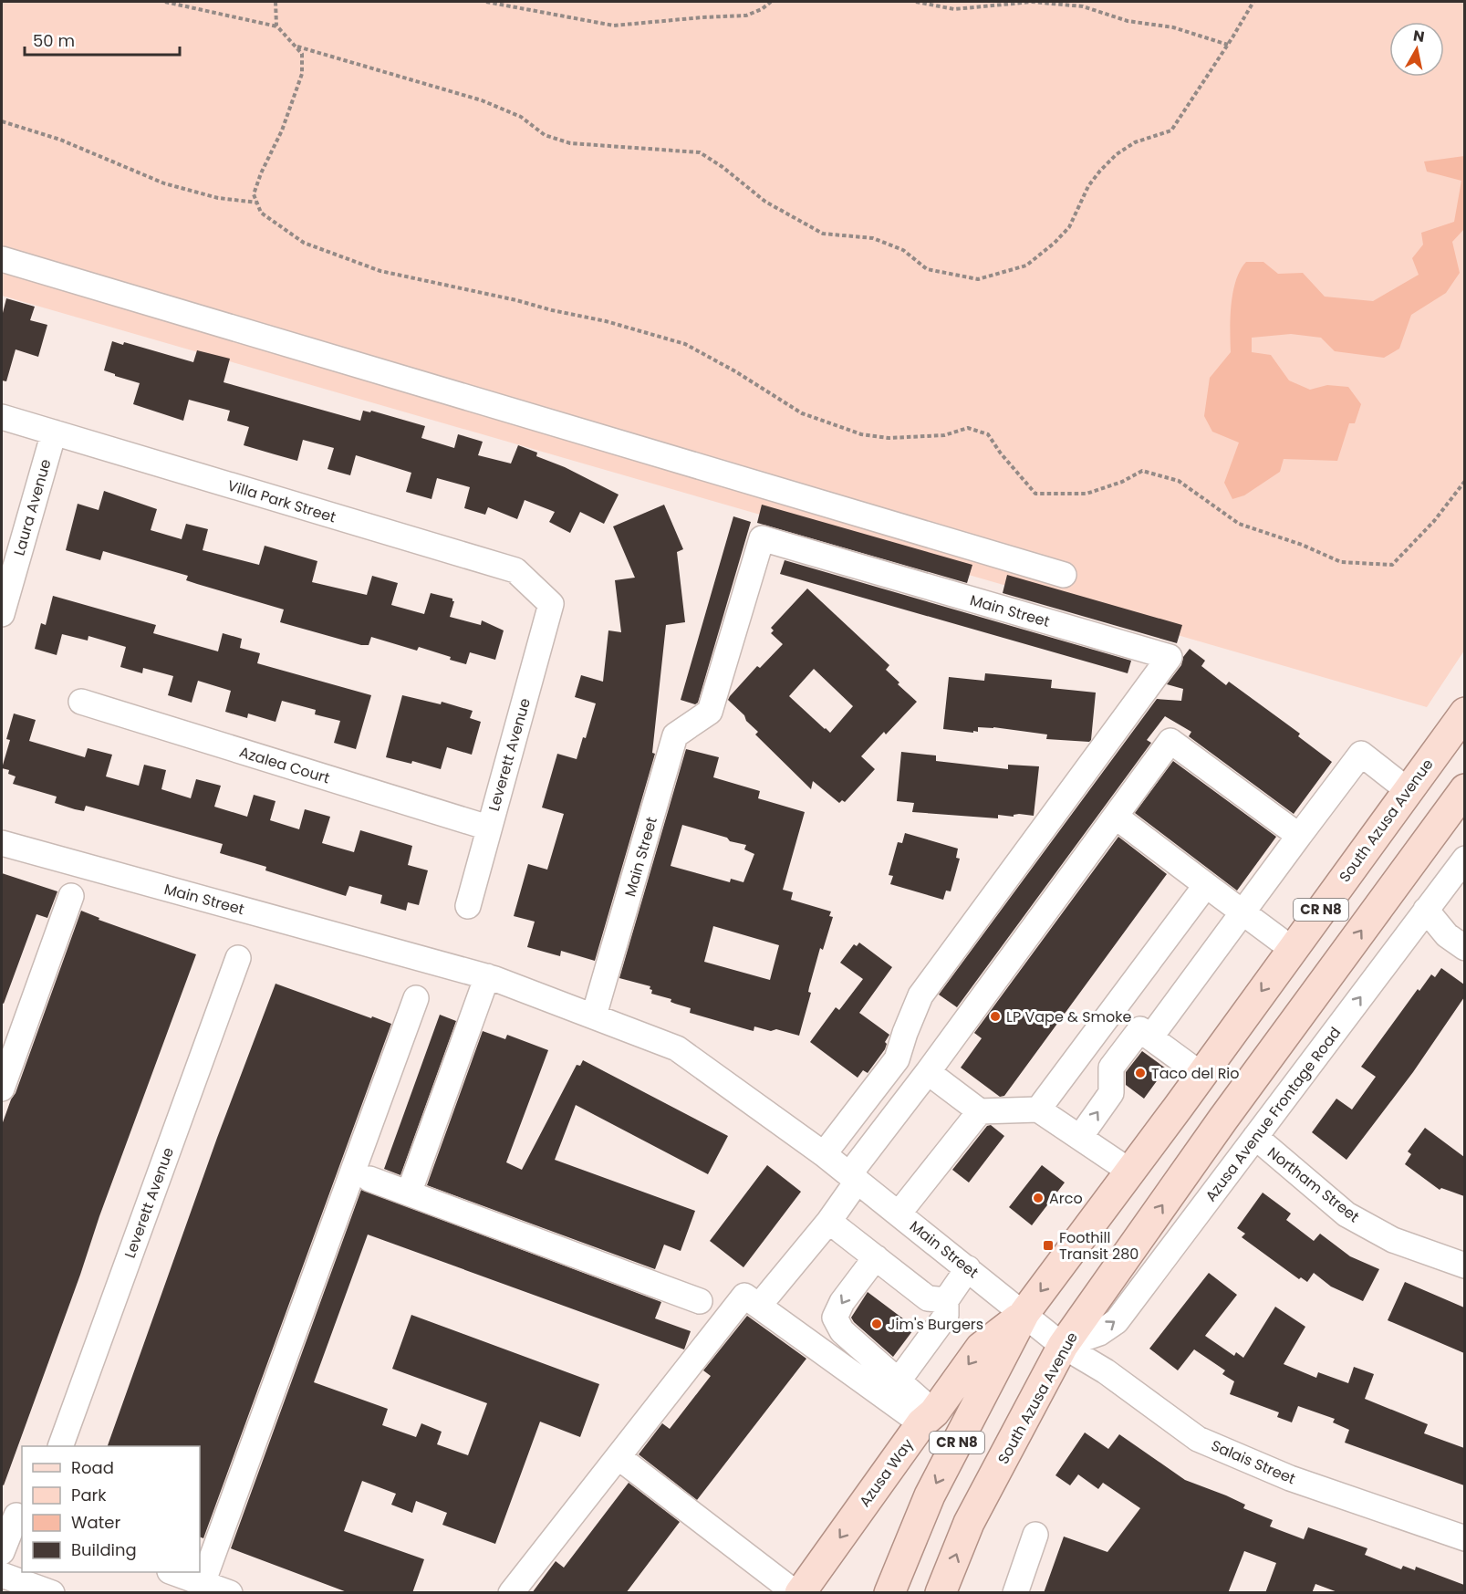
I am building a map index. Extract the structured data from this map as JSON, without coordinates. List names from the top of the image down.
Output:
{
  "streets": {
    "main road": ["South Azusa Avenue", "CR N8", "Azusa Way"],
    "street": [
      "Villa Park Street",
      "Laura Avenue",
      "Main Street",
      "Leverett Avenue",
      "Azalea Court",
      "Azusa Avenue Frontage Road",
      "Northam Street",
      "Salais Street"
    ]
  },
  "crossings": [
    ["Villa Park Street", "Laura Avenue"],
    ["Villa Park Street", "Leverett Avenue"],
    ["Main Street", "South Azusa Avenue"],
    ["Main Street", "Azusa Avenue Frontage Road"],
    ["Main Street", "Salais Street"],
    ["Main Street", "Azusa Way"],
    ["Leverett Avenue", "Azalea Court"],
    ["South Azusa Avenue", "Azusa Avenue Frontage Road"],
    ["South Azusa Avenue", "Salais Street"],
    ["South Azusa Avenue", "Azusa Way"],
    ["Azusa Avenue Frontage Road", "Northam Street"],
    ["Azusa Avenue Frontage Road", "Salais Street"]
  ],
  "one_way": ["Azusa Way"],
  "places": {
    "other": [
      "LP Vape & Smoke",
      "Taco del Rio",
      "Arco",
      "Jim's Burgers"
    ],
    "transit": ["Foothill Transit 280"]
  },
  "legend": [
    "Road",
    "Park",
    "Water",
    "Building"
  ],
  "scale_bar": "50 m",
  "north": "top"
}
